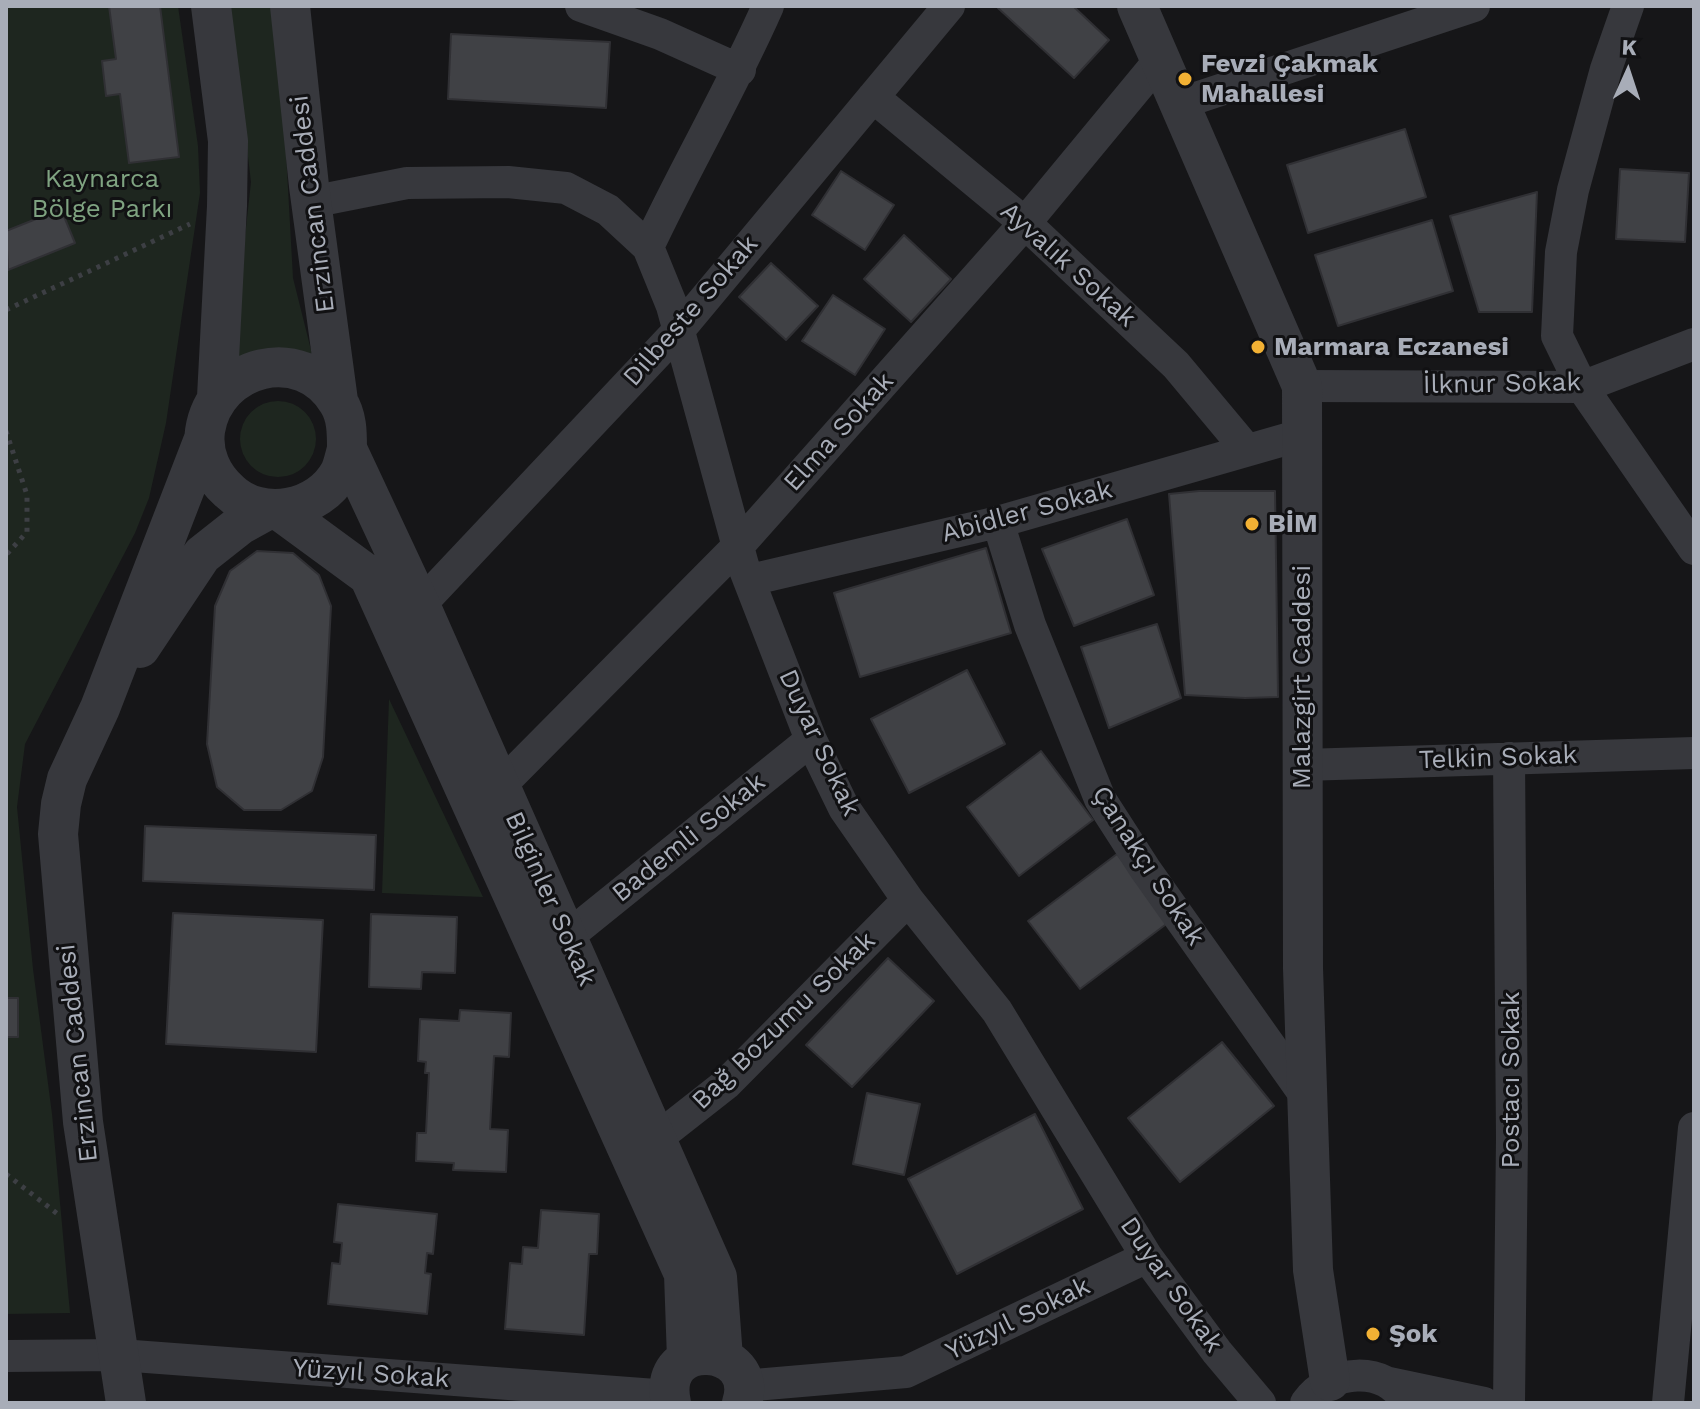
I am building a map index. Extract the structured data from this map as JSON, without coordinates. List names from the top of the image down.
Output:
{
  "streets": {
    "street": [
      "Erzincan Caddesi",
      "Ayvalık Sokak",
      "Dilbeste Sokak",
      "İlknur Sokak",
      "Elma Sokak",
      "Abidler Sokak",
      "Malazgirt Caddesi",
      "Duyar Sokak",
      "Telkin Sokak",
      "Bademli Sokak",
      "Çanakçı Sokak",
      "Bilginler Sokak",
      "Bağ Bozumu Sokak",
      "Postacı Sokak",
      "Yüzyıl Sokak"
    ]
  },
  "crossings": [
    ["Erzincan Caddesi", "Bilginler Sokak"],
    ["Erzincan Caddesi", "Yüzyıl Sokak"],
    ["Ayvalık Sokak", "Dilbeste Sokak"],
    ["Ayvalık Sokak", "Elma Sokak"],
    ["Ayvalık Sokak", "Abidler Sokak"],
    ["Dilbeste Sokak", "Duyar Sokak"],
    ["Dilbeste Sokak", "Bilginler Sokak"],
    ["İlknur Sokak", "Malazgirt Caddesi"],
    ["Elma Sokak", "Malazgirt Caddesi"],
    ["Elma Sokak", "Duyar Sokak"],
    ["Elma Sokak", "Bilginler Sokak"],
    ["Abidler Sokak", "Malazgirt Caddesi"],
    ["Abidler Sokak", "Duyar Sokak"],
    ["Abidler Sokak", "Çanakçı Sokak"],
    ["Malazgirt Caddesi", "Telkin Sokak"],
    ["Malazgirt Caddesi", "Çanakçı Sokak"],
    ["Duyar Sokak", "Bademli Sokak"],
    ["Duyar Sokak", "Bağ Bozumu Sokak"],
    ["Duyar Sokak", "Yüzyıl Sokak"],
    ["Telkin Sokak", "Postacı Sokak"],
    ["Bademli Sokak", "Bilginler Sokak"],
    ["Bilginler Sokak", "Bağ Bozumu Sokak"],
    ["Bilginler Sokak", "Yüzyıl Sokak"]
  ],
  "parks": ["Kaynarca Bölge Parkı"],
  "places": [
    "Fevzi Çakmak Mahallesi",
    "Marmara Eczanesi",
    "BİM",
    "Şok"
  ],
  "north": "top"
}
